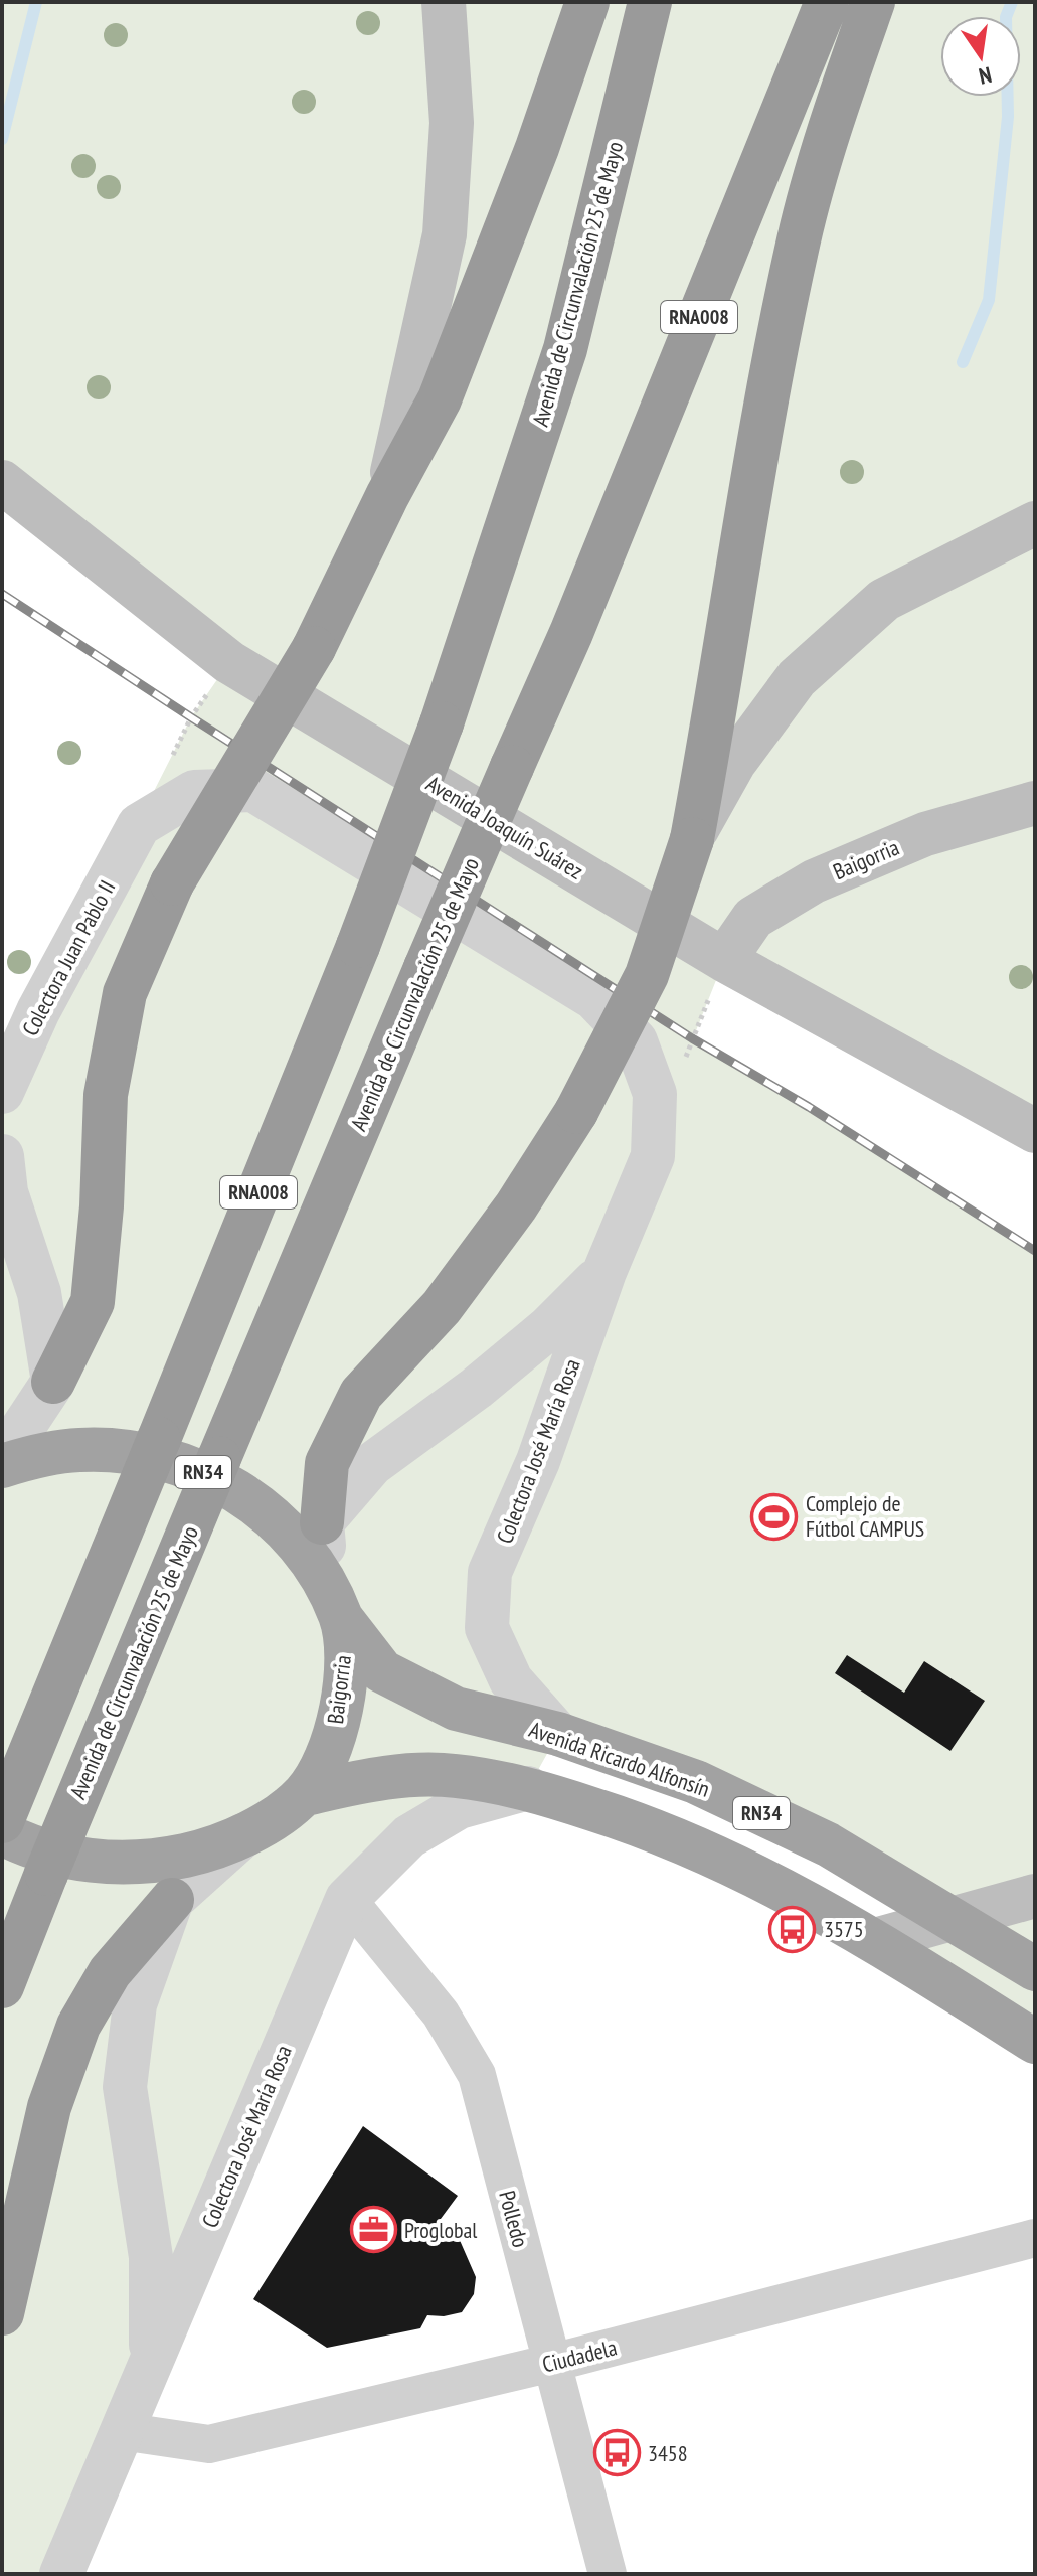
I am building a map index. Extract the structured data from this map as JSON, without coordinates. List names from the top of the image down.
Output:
{
  "streets": {
    "highway": [
      "Avenida de Circunvalación 25 de Mayo",
      "RNA008",
      "Baigorria",
      "RN34",
      "Avenida Ricardo Alfonsín"
    ],
    "main road": ["Avenida Joaquín Suárez"],
    "street": [
      "Colectora Juan Pablo II",
      "Colectora José María Rosa",
      "Polledo",
      "Ciudadela"
    ]
  },
  "crossings": [
    ["Avenida Joaquín Suárez", "Baigorria"],
    ["Baigorria", "RN34"],
    ["Baigorria", "Avenida Ricardo Alfonsín"],
    ["Colectora Juan Pablo II", "Colectora José María Rosa"],
    ["Colectora José María Rosa", "RN34"],
    ["Colectora José María Rosa", "Avenida Ricardo Alfonsín"],
    ["Colectora José María Rosa", "Polledo"],
    ["Colectora José María Rosa", "Ciudadela"],
    ["Polledo", "Ciudadela"]
  ],
  "places": {
    "sports": ["Complejo de Fútbol CAMPUS"],
    "bus stop": ["3575", "3458"],
    "office": ["Proglobal"]
  },
  "north": "bottom"
}
